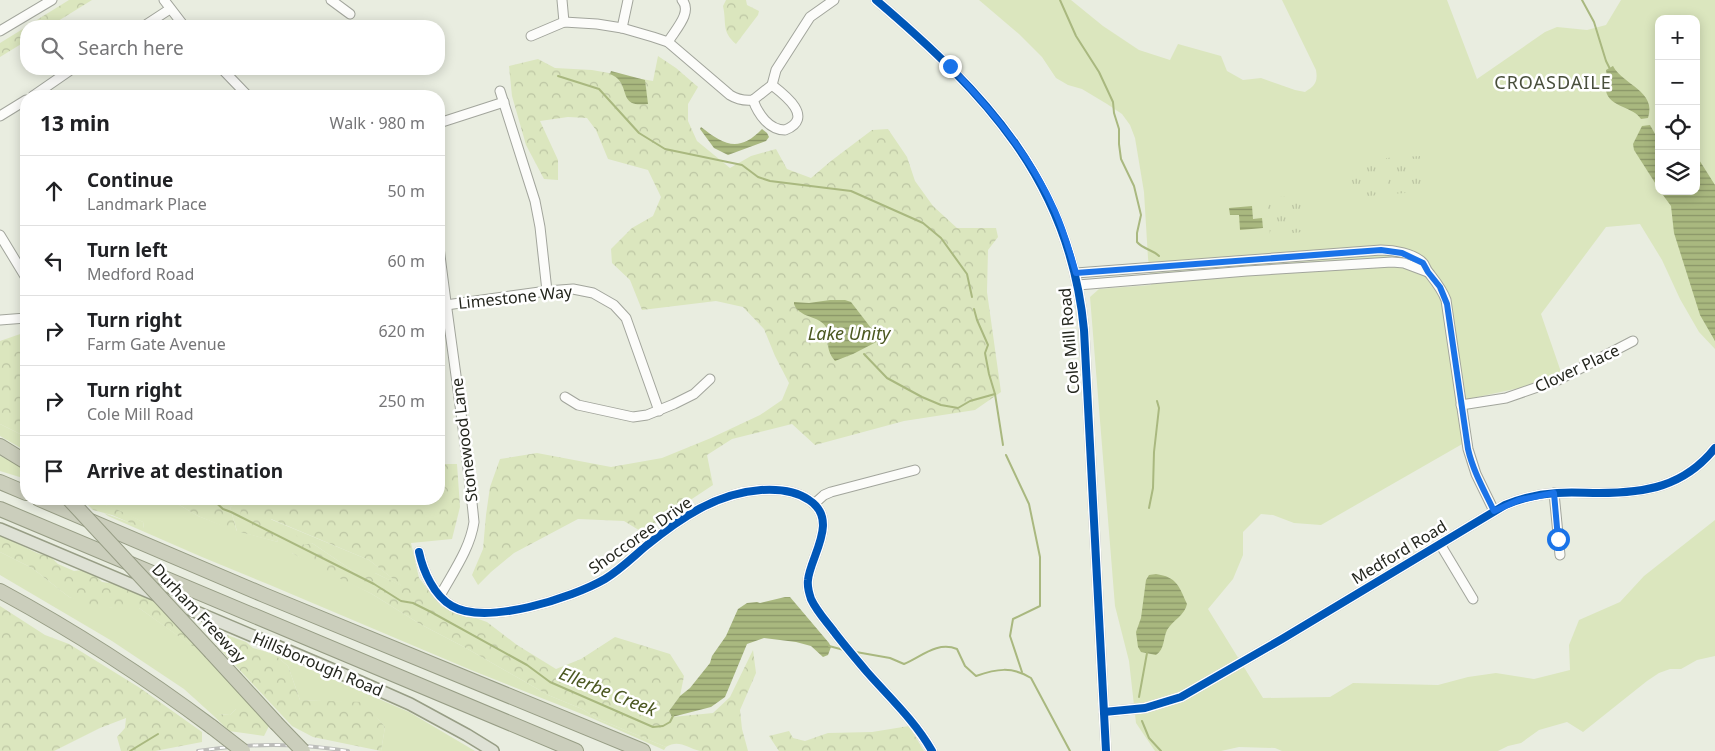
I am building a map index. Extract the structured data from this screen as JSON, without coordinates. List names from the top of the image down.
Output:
{
  "streets": {
    "highway": ["Durham Freeway"],
    "main road": ["Hillsborough Road"],
    "street": [
      "Limestone Way",
      "Cole Mill Road",
      "Clover Place",
      "Stonewood Lane",
      "Shoccoree Drive",
      "Medford Road"
    ]
  },
  "crossings": [
    ["Limestone Way", "Stonewood Lane"],
    ["Cole Mill Road", "Medford Road"],
    ["Stonewood Lane", "Shoccoree Drive"]
  ],
  "districts": ["CROASDAILE"],
  "water": ["Lake Unity", "Ellerbe Creek"],
  "page": {
    "map_buttons": ["+", "−"],
    "search": "Search here",
    "heading": ["13 min", "Walk · 980 m"],
    "list": [
      ["Continue", "Landmark Place", "50 m"],
      ["Turn left", "Medford Road", "60 m"],
      ["Turn right", "Farm Gate Avenue", "620 m"],
      ["Turn right", "Cole Mill Road", "250 m"],
      "Arrive at destination"
    ]
  }
}
